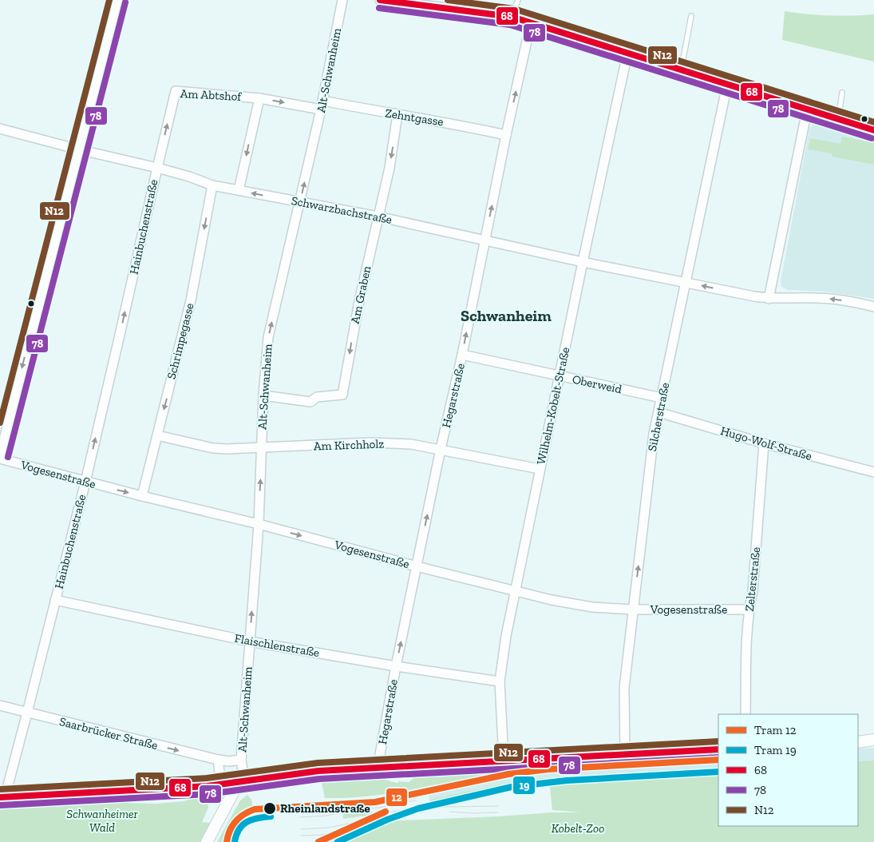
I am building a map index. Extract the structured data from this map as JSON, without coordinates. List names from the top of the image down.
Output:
{
  "streets": {
    "street": [
      "Alt-Schwanheim",
      "Am Abtshof",
      "Zehntgasse",
      "Schwarzbachstraße",
      "Hainbuchenstraße",
      "Am Graben",
      "Schrimpegasse",
      "Oberweid",
      "Hegarstraße",
      "Wilhelm-Kobelt-Straße",
      "Silcherstraße",
      "Hugo-Wolf-Straße",
      "Am Kirchholz",
      "Vogesenstraße",
      "Zelterstraße",
      "Flaischlenstraße",
      "Saarbrücker Straße"
    ]
  },
  "crossings": [
    ["Alt-Schwanheim", "Am Abtshof"],
    ["Alt-Schwanheim", "Zehntgasse"],
    ["Alt-Schwanheim", "Schwarzbachstraße"],
    ["Alt-Schwanheim", "Am Graben"],
    ["Alt-Schwanheim", "Am Kirchholz"],
    ["Alt-Schwanheim", "Vogesenstraße"],
    ["Alt-Schwanheim", "Flaischlenstraße"],
    ["Alt-Schwanheim", "Saarbrücker Straße"],
    ["Am Abtshof", "Zehntgasse"],
    ["Am Abtshof", "Schwarzbachstraße"],
    ["Am Abtshof", "Hainbuchenstraße"],
    ["Zehntgasse", "Am Graben"],
    ["Zehntgasse", "Hegarstraße"],
    ["Schwarzbachstraße", "Hainbuchenstraße"],
    ["Schwarzbachstraße", "Am Graben"],
    ["Schwarzbachstraße", "Schrimpegasse"],
    ["Schwarzbachstraße", "Hegarstraße"],
    ["Schwarzbachstraße", "Wilhelm-Kobelt-Straße"],
    ["Schwarzbachstraße", "Silcherstraße"],
    ["Hainbuchenstraße", "Vogesenstraße"],
    ["Hainbuchenstraße", "Flaischlenstraße"],
    ["Hainbuchenstraße", "Saarbrücker Straße"],
    ["Schrimpegasse", "Am Kirchholz"],
    ["Schrimpegasse", "Vogesenstraße"],
    ["Oberweid", "Hegarstraße"],
    ["Oberweid", "Wilhelm-Kobelt-Straße"],
    ["Oberweid", "Silcherstraße"],
    ["Hegarstraße", "Am Kirchholz"],
    ["Hegarstraße", "Vogesenstraße"],
    ["Hegarstraße", "Flaischlenstraße"],
    ["Wilhelm-Kobelt-Straße", "Am Kirchholz"],
    ["Wilhelm-Kobelt-Straße", "Vogesenstraße"],
    ["Wilhelm-Kobelt-Straße", "Flaischlenstraße"],
    ["Silcherstraße", "Hugo-Wolf-Straße"],
    ["Silcherstraße", "Vogesenstraße"],
    ["Hugo-Wolf-Straße", "Zelterstraße"],
    ["Vogesenstraße", "Zelterstraße"]
  ],
  "one_way": [
    "Alt-Schwanheim",
    "Hainbuchenstraße",
    "Am Graben",
    "Schrimpegasse",
    "Hegarstraße"
  ],
  "districts": ["Schwanheim"],
  "parks": ["Schwanheimer Wald", "Kobelt-Zoo"],
  "places": ["Rheinlandstraße"],
  "lines": [
    "transit line 68",
    "transit line N12",
    "transit line 78",
    "tram line 12",
    "tram line 19"
  ],
  "legend": [
    "Tram 12",
    "Tram 19",
    "68",
    "78",
    "N12"
  ]
}
